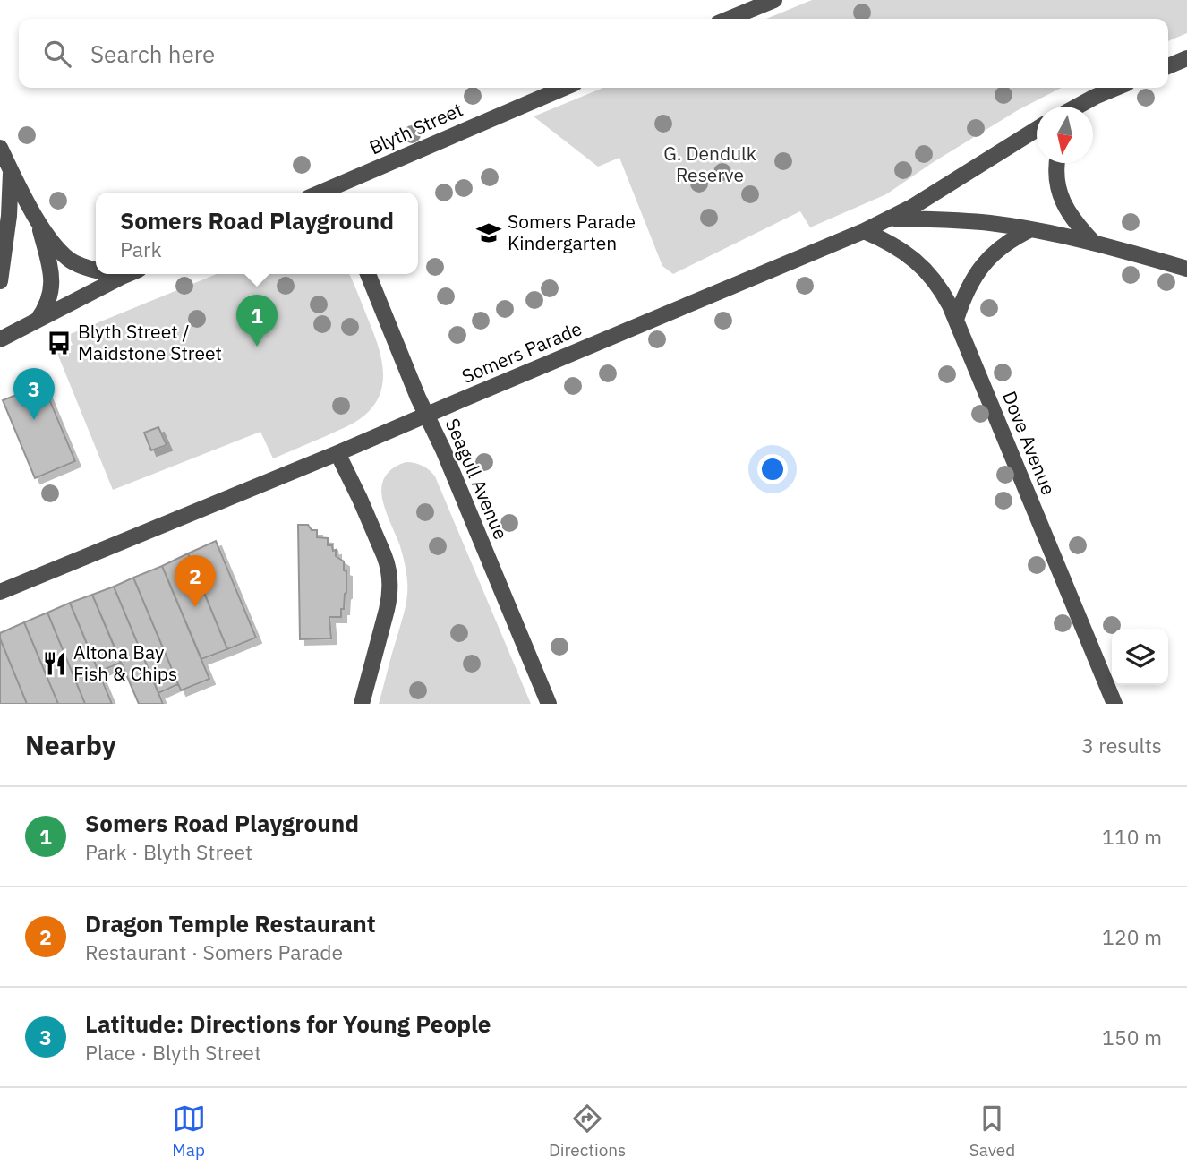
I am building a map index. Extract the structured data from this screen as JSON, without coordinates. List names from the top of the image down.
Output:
{
  "streets": {
    "street": [
      "Blyth Street",
      "Somers Parade",
      "Dove Avenue",
      "Seagull Avenue"
    ]
  },
  "crossings": [
    ["Somers Parade", "Dove Avenue"],
    ["Somers Parade", "Seagull Avenue"]
  ],
  "parks": ["G. Dendulk Reserve"],
  "places": {
    "school or university": ["Somers Parade Kindergarten"],
    "bus stop": ["Blyth Street / Maidstone Street"],
    "restaurant": ["Altona Bay Fish & Chips"]
  },
  "north": "bottom",
  "page": {
    "search": "Search here",
    "popup": ["Somers Road Playground", "Park"],
    "pins": ["1", "3", "2"],
    "heading": ["Nearby", "3 results"],
    "list": [
      {
        "mark": "1",
        "name": "Somers Road Playground",
        "note": "Park · Blyth Street",
        "value": "110 m"
      },
      {
        "mark": "2",
        "name": "Dragon Temple Restaurant",
        "note": "Restaurant · Somers Parade",
        "value": "120 m"
      },
      {
        "mark": "3",
        "name": "Latitude: Directions for Young People",
        "note": "Place · Blyth Street",
        "value": "150 m"
      }
    ],
    "nav": ["Map", "Directions", "Saved"]
  }
}
